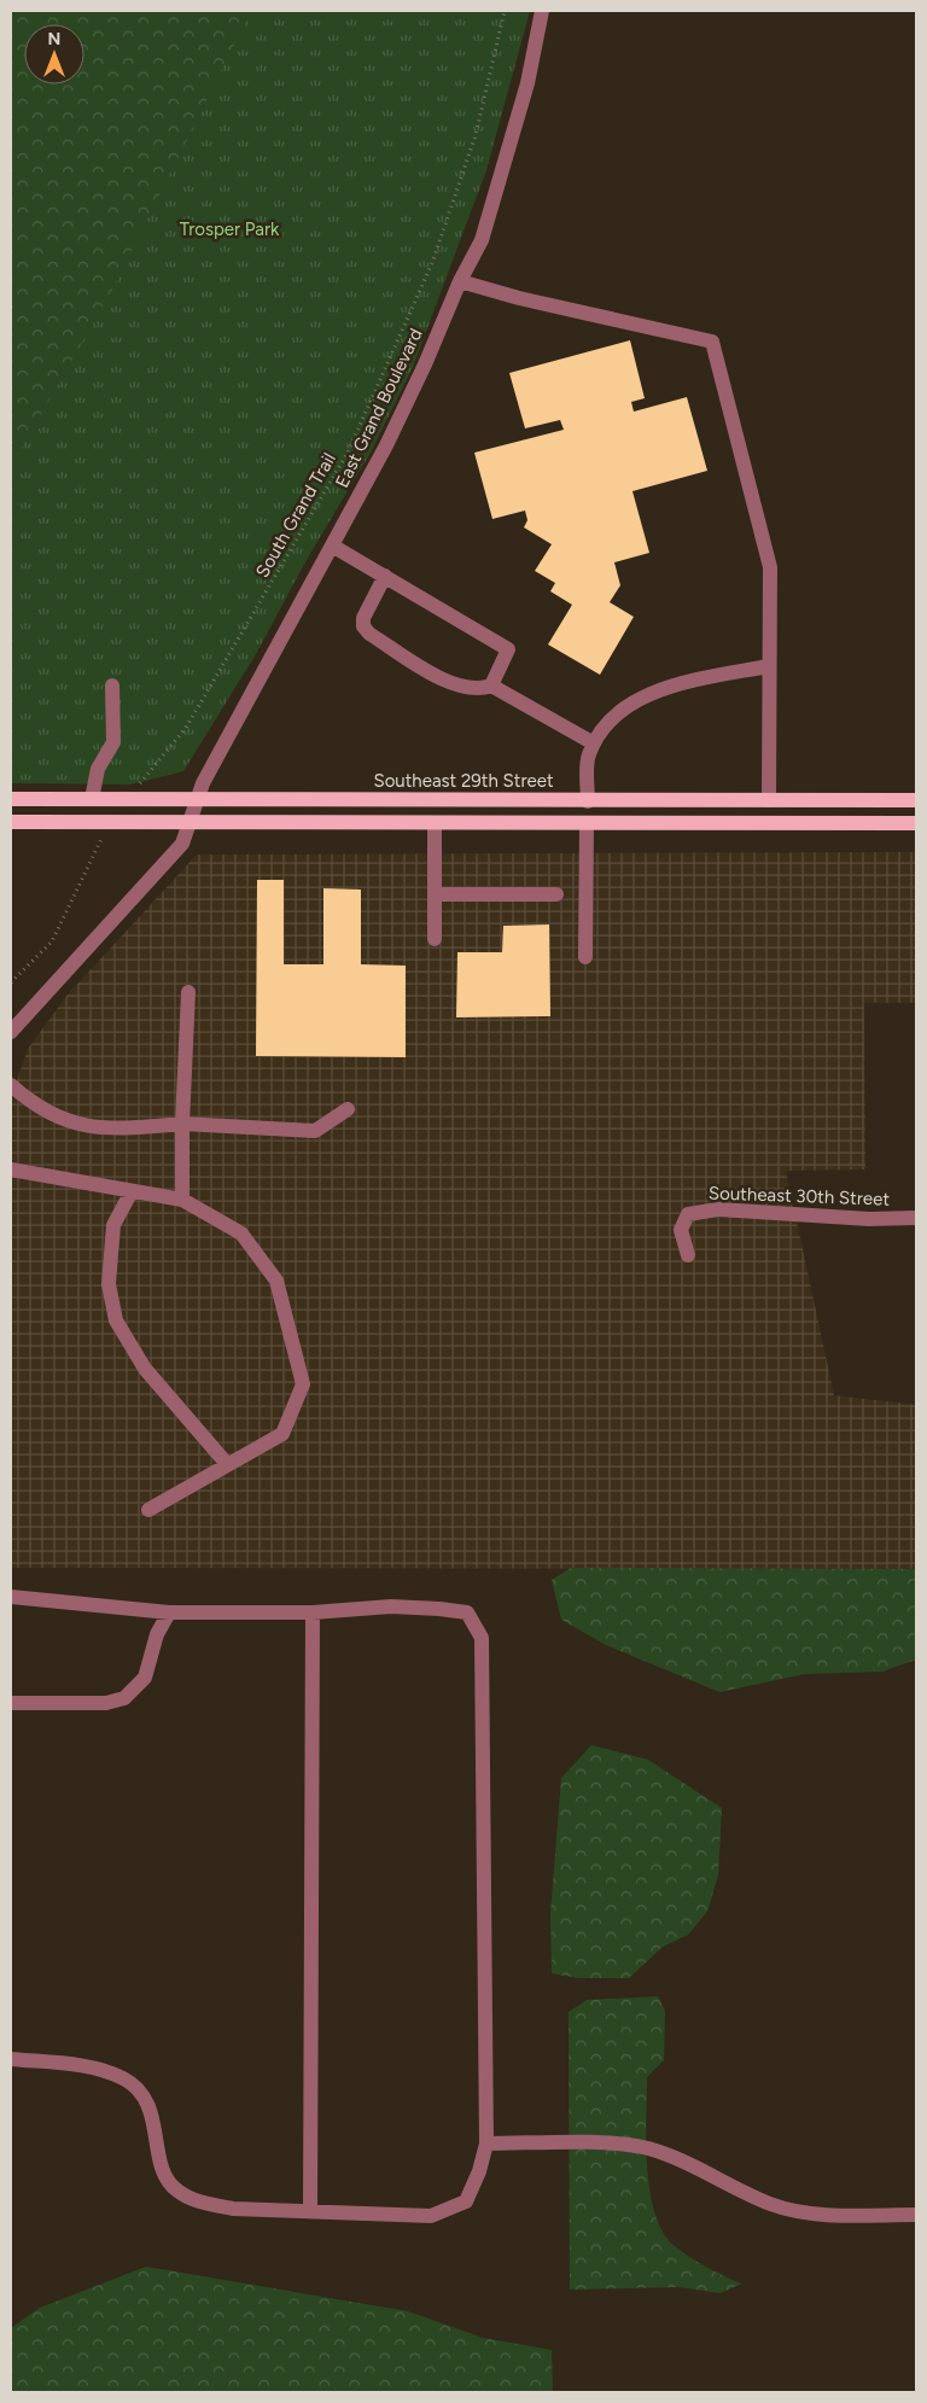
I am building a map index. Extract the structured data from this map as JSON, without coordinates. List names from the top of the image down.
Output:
{
  "streets": {
    "main road": ["Southeast 29th Street"],
    "street": ["East Grand Boulevard", "Southeast 30th Street"],
    "path": ["South Grand Trail"]
  },
  "crossings": [
    ["East Grand Boulevard", "Southeast 29th Street"],
    ["South Grand Trail", "Southeast 29th Street"]
  ],
  "parks": ["Trosper Park"],
  "north": "top"
}
